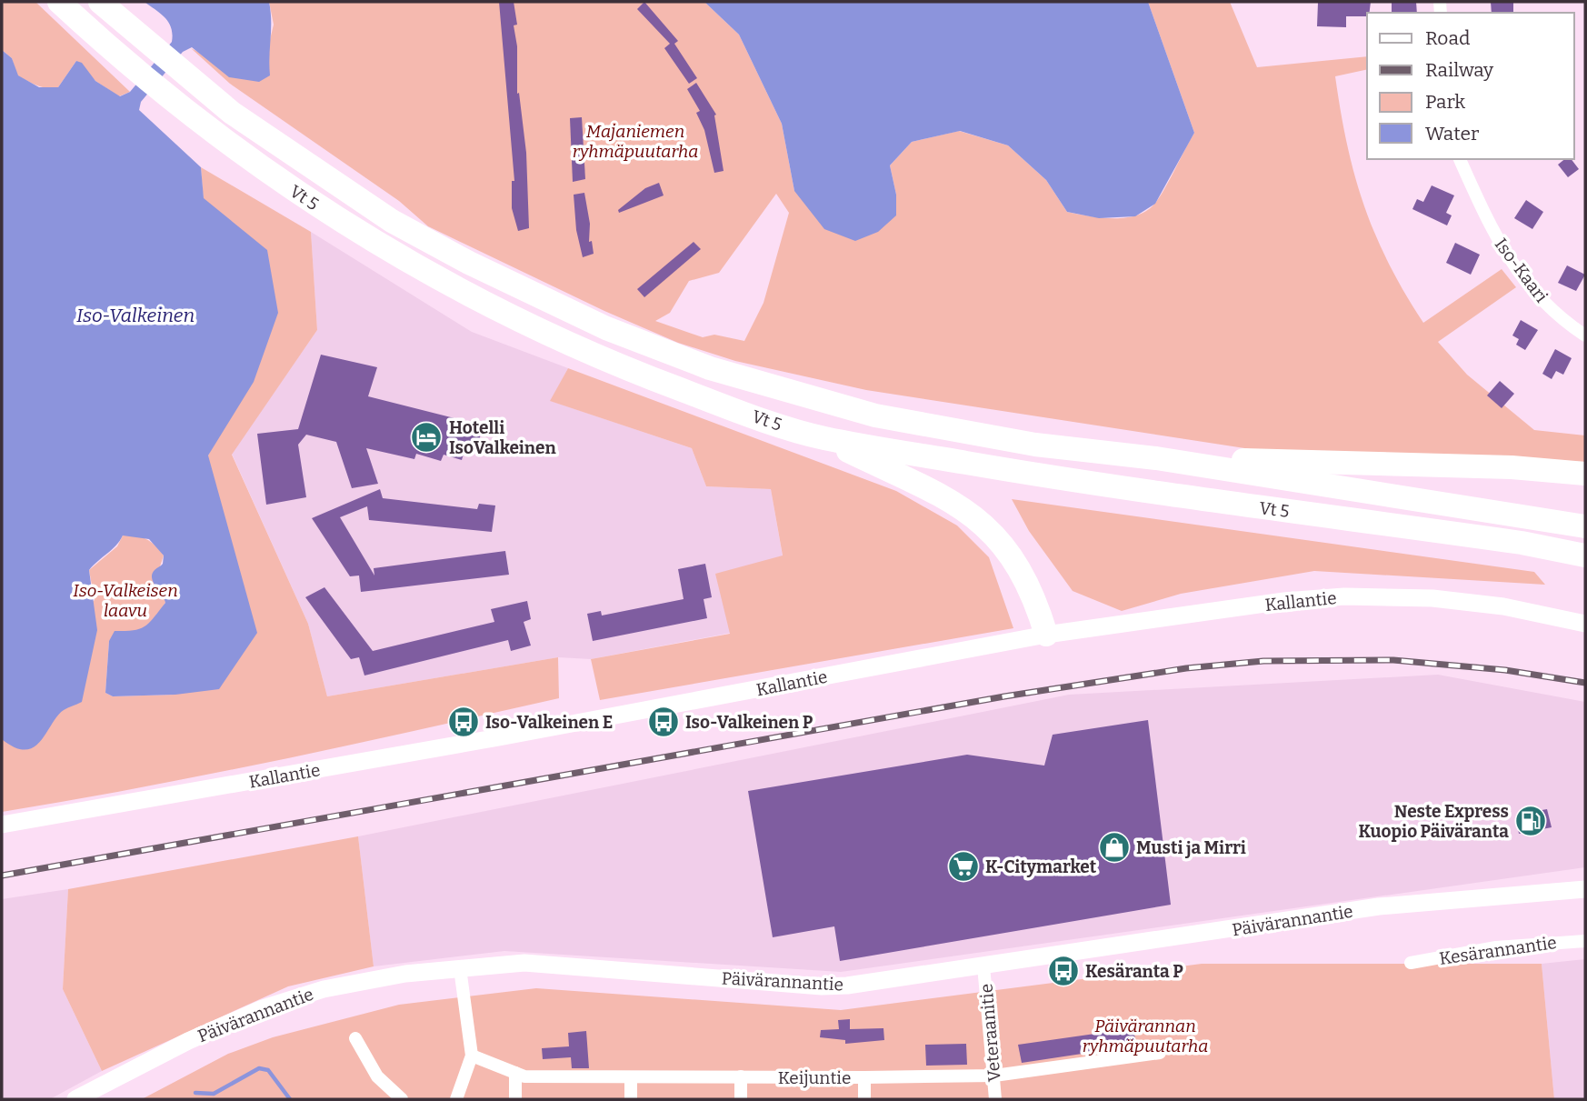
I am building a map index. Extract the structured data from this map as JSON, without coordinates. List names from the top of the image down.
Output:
{
  "streets": {
    "highway": ["Vt 5"],
    "main road": ["Kallantie", "Päivärannantie"],
    "street": [
      "Iso-Kaari",
      "Kesärannantie",
      "Veteraanitie",
      "Keijuntie"
    ]
  },
  "crossings": [
    ["Päivärannantie", "Veteraanitie"],
    ["Veteraanitie", "Keijuntie"]
  ],
  "water": ["Iso-Valkeinen"],
  "parks": ["Majaniemen ryhmäpuutarha", "Iso-Valkeisen laavu", "Päivärannan ryhmäpuutarha"],
  "places": {
    "hotel": ["Hotelli IsoValkeinen"],
    "bus stop": ["Iso-Valkeinen E", "Iso-Valkeinen P", "Kesäranta P"],
    "fuel station": ["Neste Express Kuopio Päiväranta"],
    "shop": ["Musti ja Mirri"],
    "supermarket": ["K-Citymarket"]
  },
  "legend": [
    "Road",
    "Railway",
    "Park",
    "Water"
  ]
}
